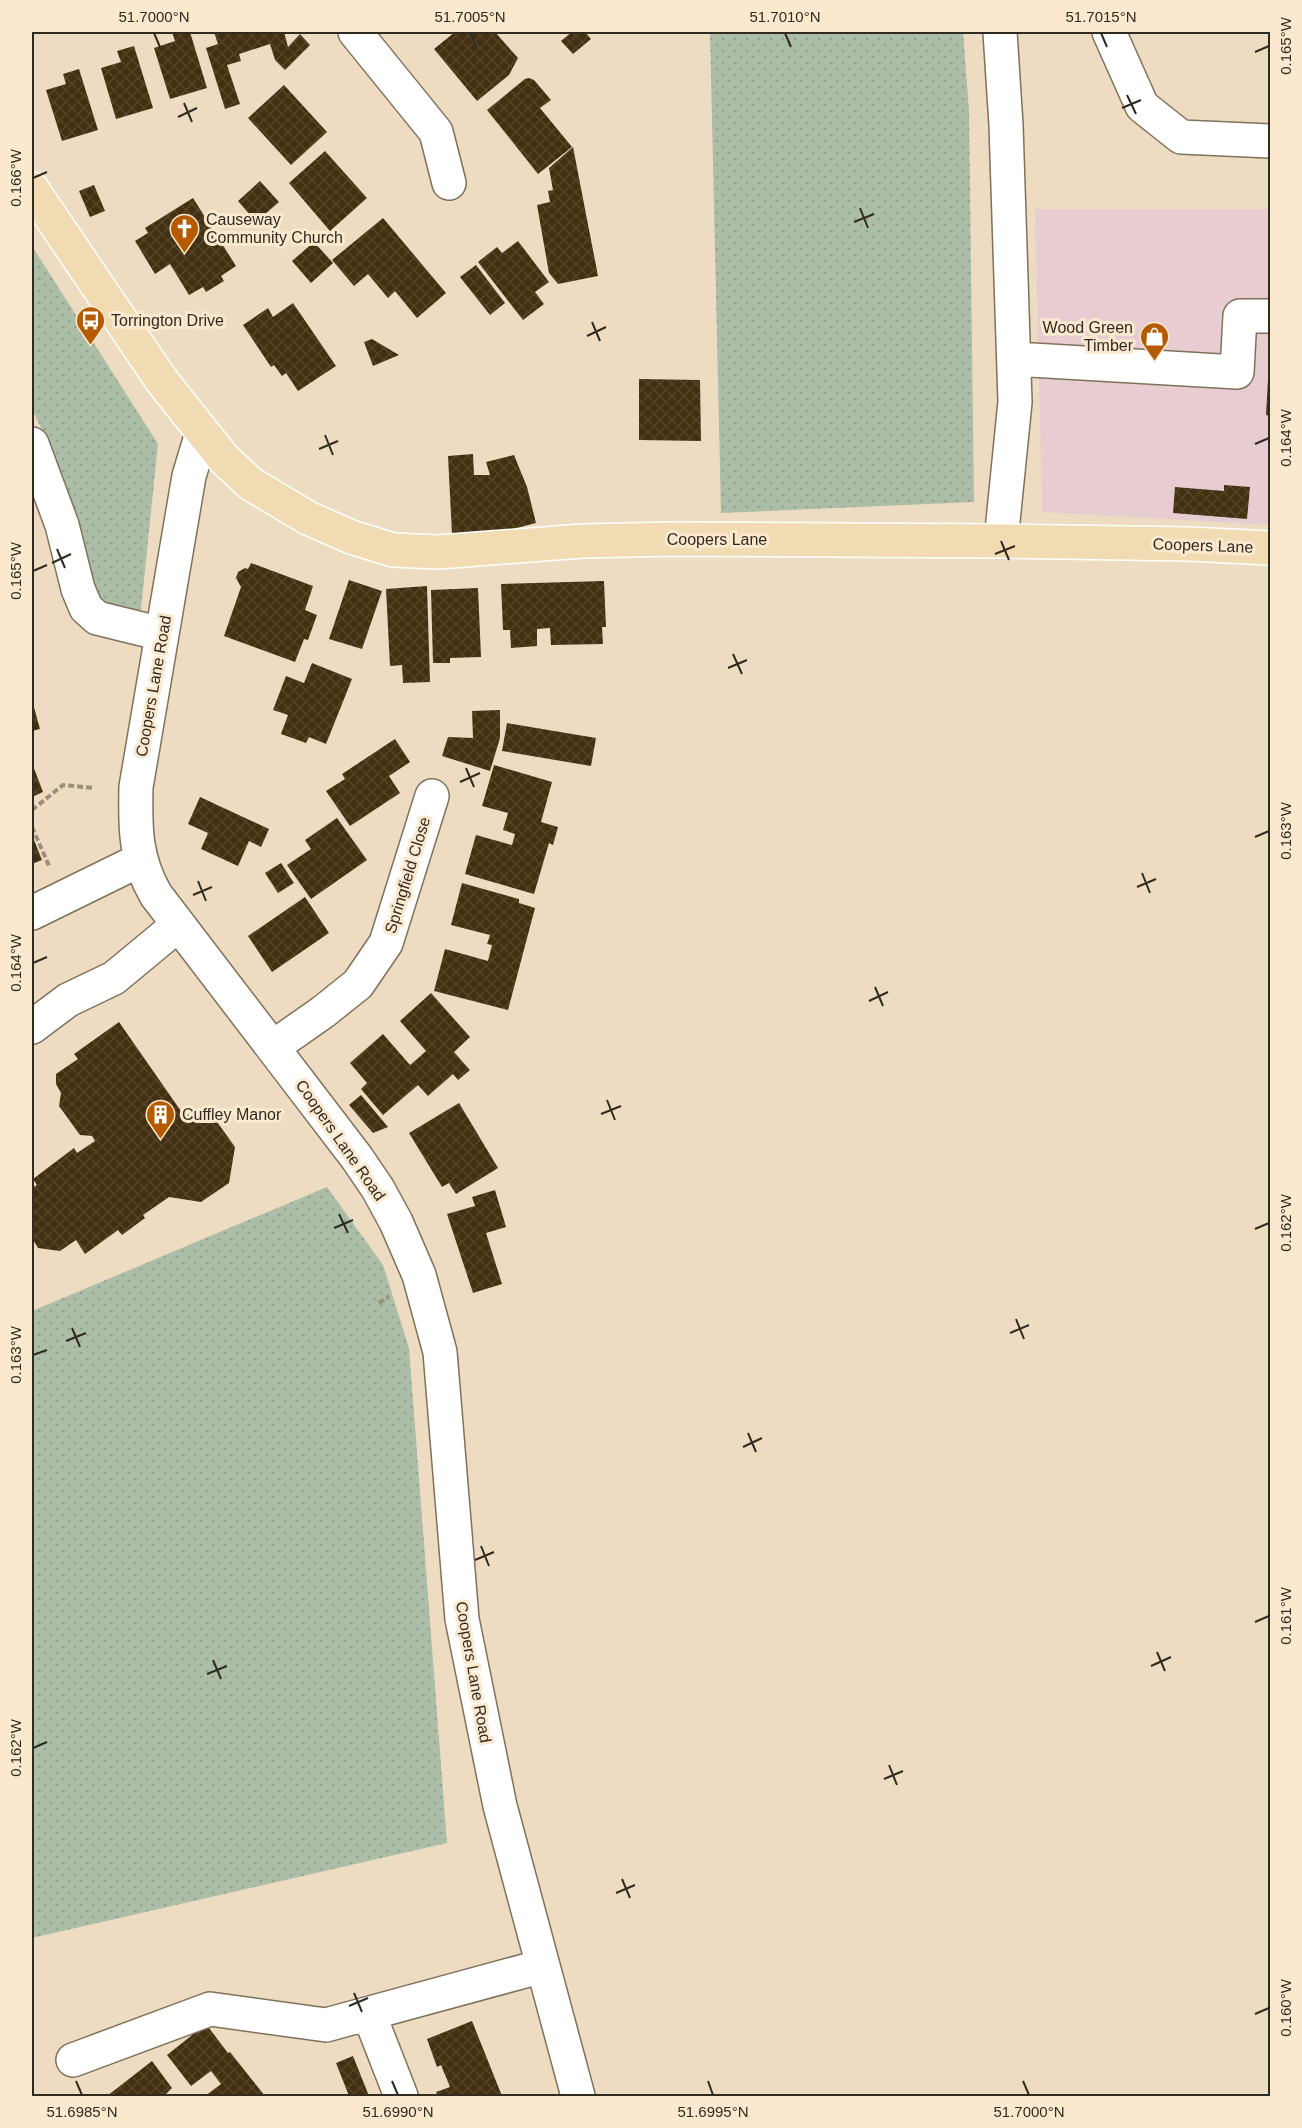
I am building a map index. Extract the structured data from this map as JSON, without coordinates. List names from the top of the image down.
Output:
{
  "streets": {
    "main road": ["Coopers Lane"],
    "street": ["Coopers Lane Road", "Springfield Close"]
  },
  "crossings": [
    ["Coopers Lane", "Coopers Lane Road"],
    ["Coopers Lane Road", "Springfield Close"]
  ],
  "places": {
    "church": ["Causeway Community Church"],
    "bus stop": ["Torrington Drive"],
    "shop": ["Wood Green Timber"],
    "building": ["Cuffley Manor"]
  },
  "coordinates": [
    "51.7000°N",
    "51.7005°N",
    "51.7010°N",
    "51.7015°N",
    "0.165°W",
    "0.166°W",
    "0.164°W",
    "0.163°W",
    "0.162°W",
    "0.161°W",
    "0.160°W",
    "51.6985°N",
    "51.6990°N",
    "51.6995°N"
  ]
}
